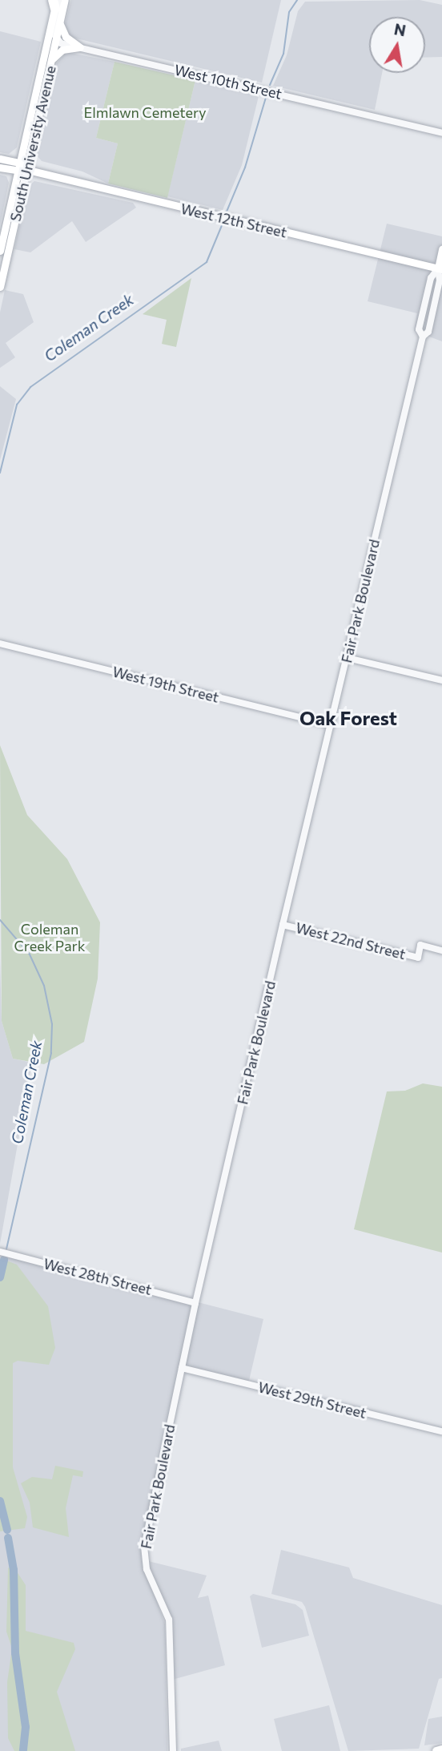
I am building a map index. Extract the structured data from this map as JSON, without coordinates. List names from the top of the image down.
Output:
{
  "streets": {
    "main road": ["South University Avenue", "West 12th Street", "Fair Park Boulevard"],
    "street": [
      "West 10th Street",
      "West 19th Street",
      "West 22nd Street",
      "West 28th Street",
      "West 29th Street"
    ]
  },
  "crossings": [
    ["West 10th Street", "South University Avenue"],
    ["South University Avenue", "West 12th Street"],
    ["West 12th Street", "Fair Park Boulevard"],
    ["Fair Park Boulevard", "West 19th Street"],
    ["Fair Park Boulevard", "West 22nd Street"],
    ["Fair Park Boulevard", "West 28th Street"],
    ["Fair Park Boulevard", "West 29th Street"]
  ],
  "districts": ["Oak Forest"],
  "water": ["Coleman Creek"],
  "parks": ["Elmlawn Cemetery", "Coleman Creek Park"],
  "north": "top"
}
